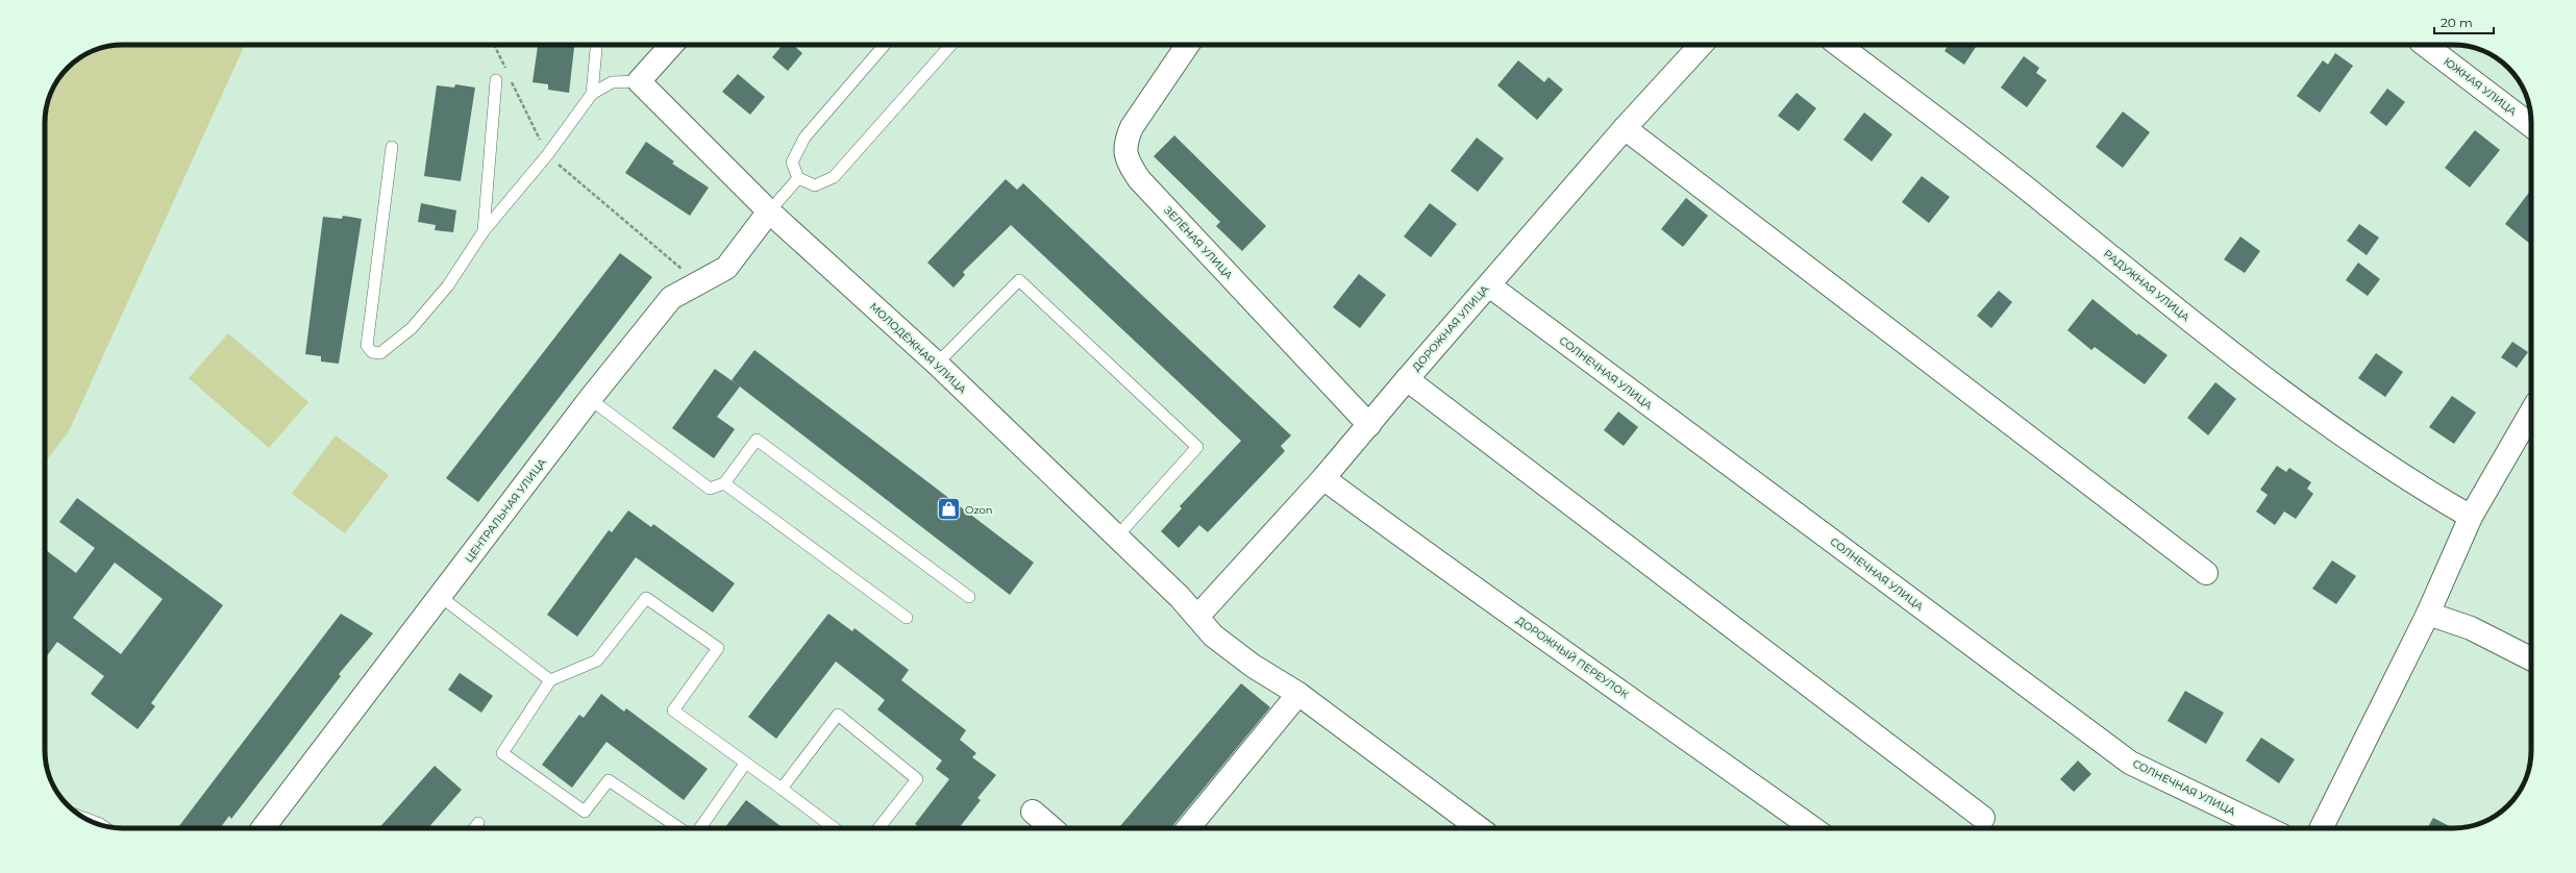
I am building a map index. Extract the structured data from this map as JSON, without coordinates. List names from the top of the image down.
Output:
{
  "streets": {
    "street": [
      "ЮЖНАЯ УЛИЦА",
      "ЗЕЛЁНАЯ УЛИЦА",
      "РАДУЖНАЯ УЛИЦА",
      "ДОРОЖНАЯ УЛИЦА",
      "МОЛОДЁЖНАЯ УЛИЦА",
      "СОЛНЕЧНАЯ УЛИЦА",
      "ЦЕНТРАЛЬНАЯ УЛИЦА",
      "ДОРОЖНЫЙ ПЕРЕУЛОК"
    ]
  },
  "crossings": [
    ["ЗЕЛЁНАЯ УЛИЦА", "ДОРОЖНАЯ УЛИЦА"],
    ["ДОРОЖНАЯ УЛИЦА", "МОЛОДЁЖНАЯ УЛИЦА"],
    ["ДОРОЖНАЯ УЛИЦА", "СОЛНЕЧНАЯ УЛИЦА"],
    ["ДОРОЖНАЯ УЛИЦА", "ДОРОЖНЫЙ ПЕРЕУЛОК"],
    ["МОЛОДЁЖНАЯ УЛИЦА", "ЦЕНТРАЛЬНАЯ УЛИЦА"]
  ],
  "places": {
    "shop": ["Ozon"]
  },
  "scale_bar": "20 m"
}
